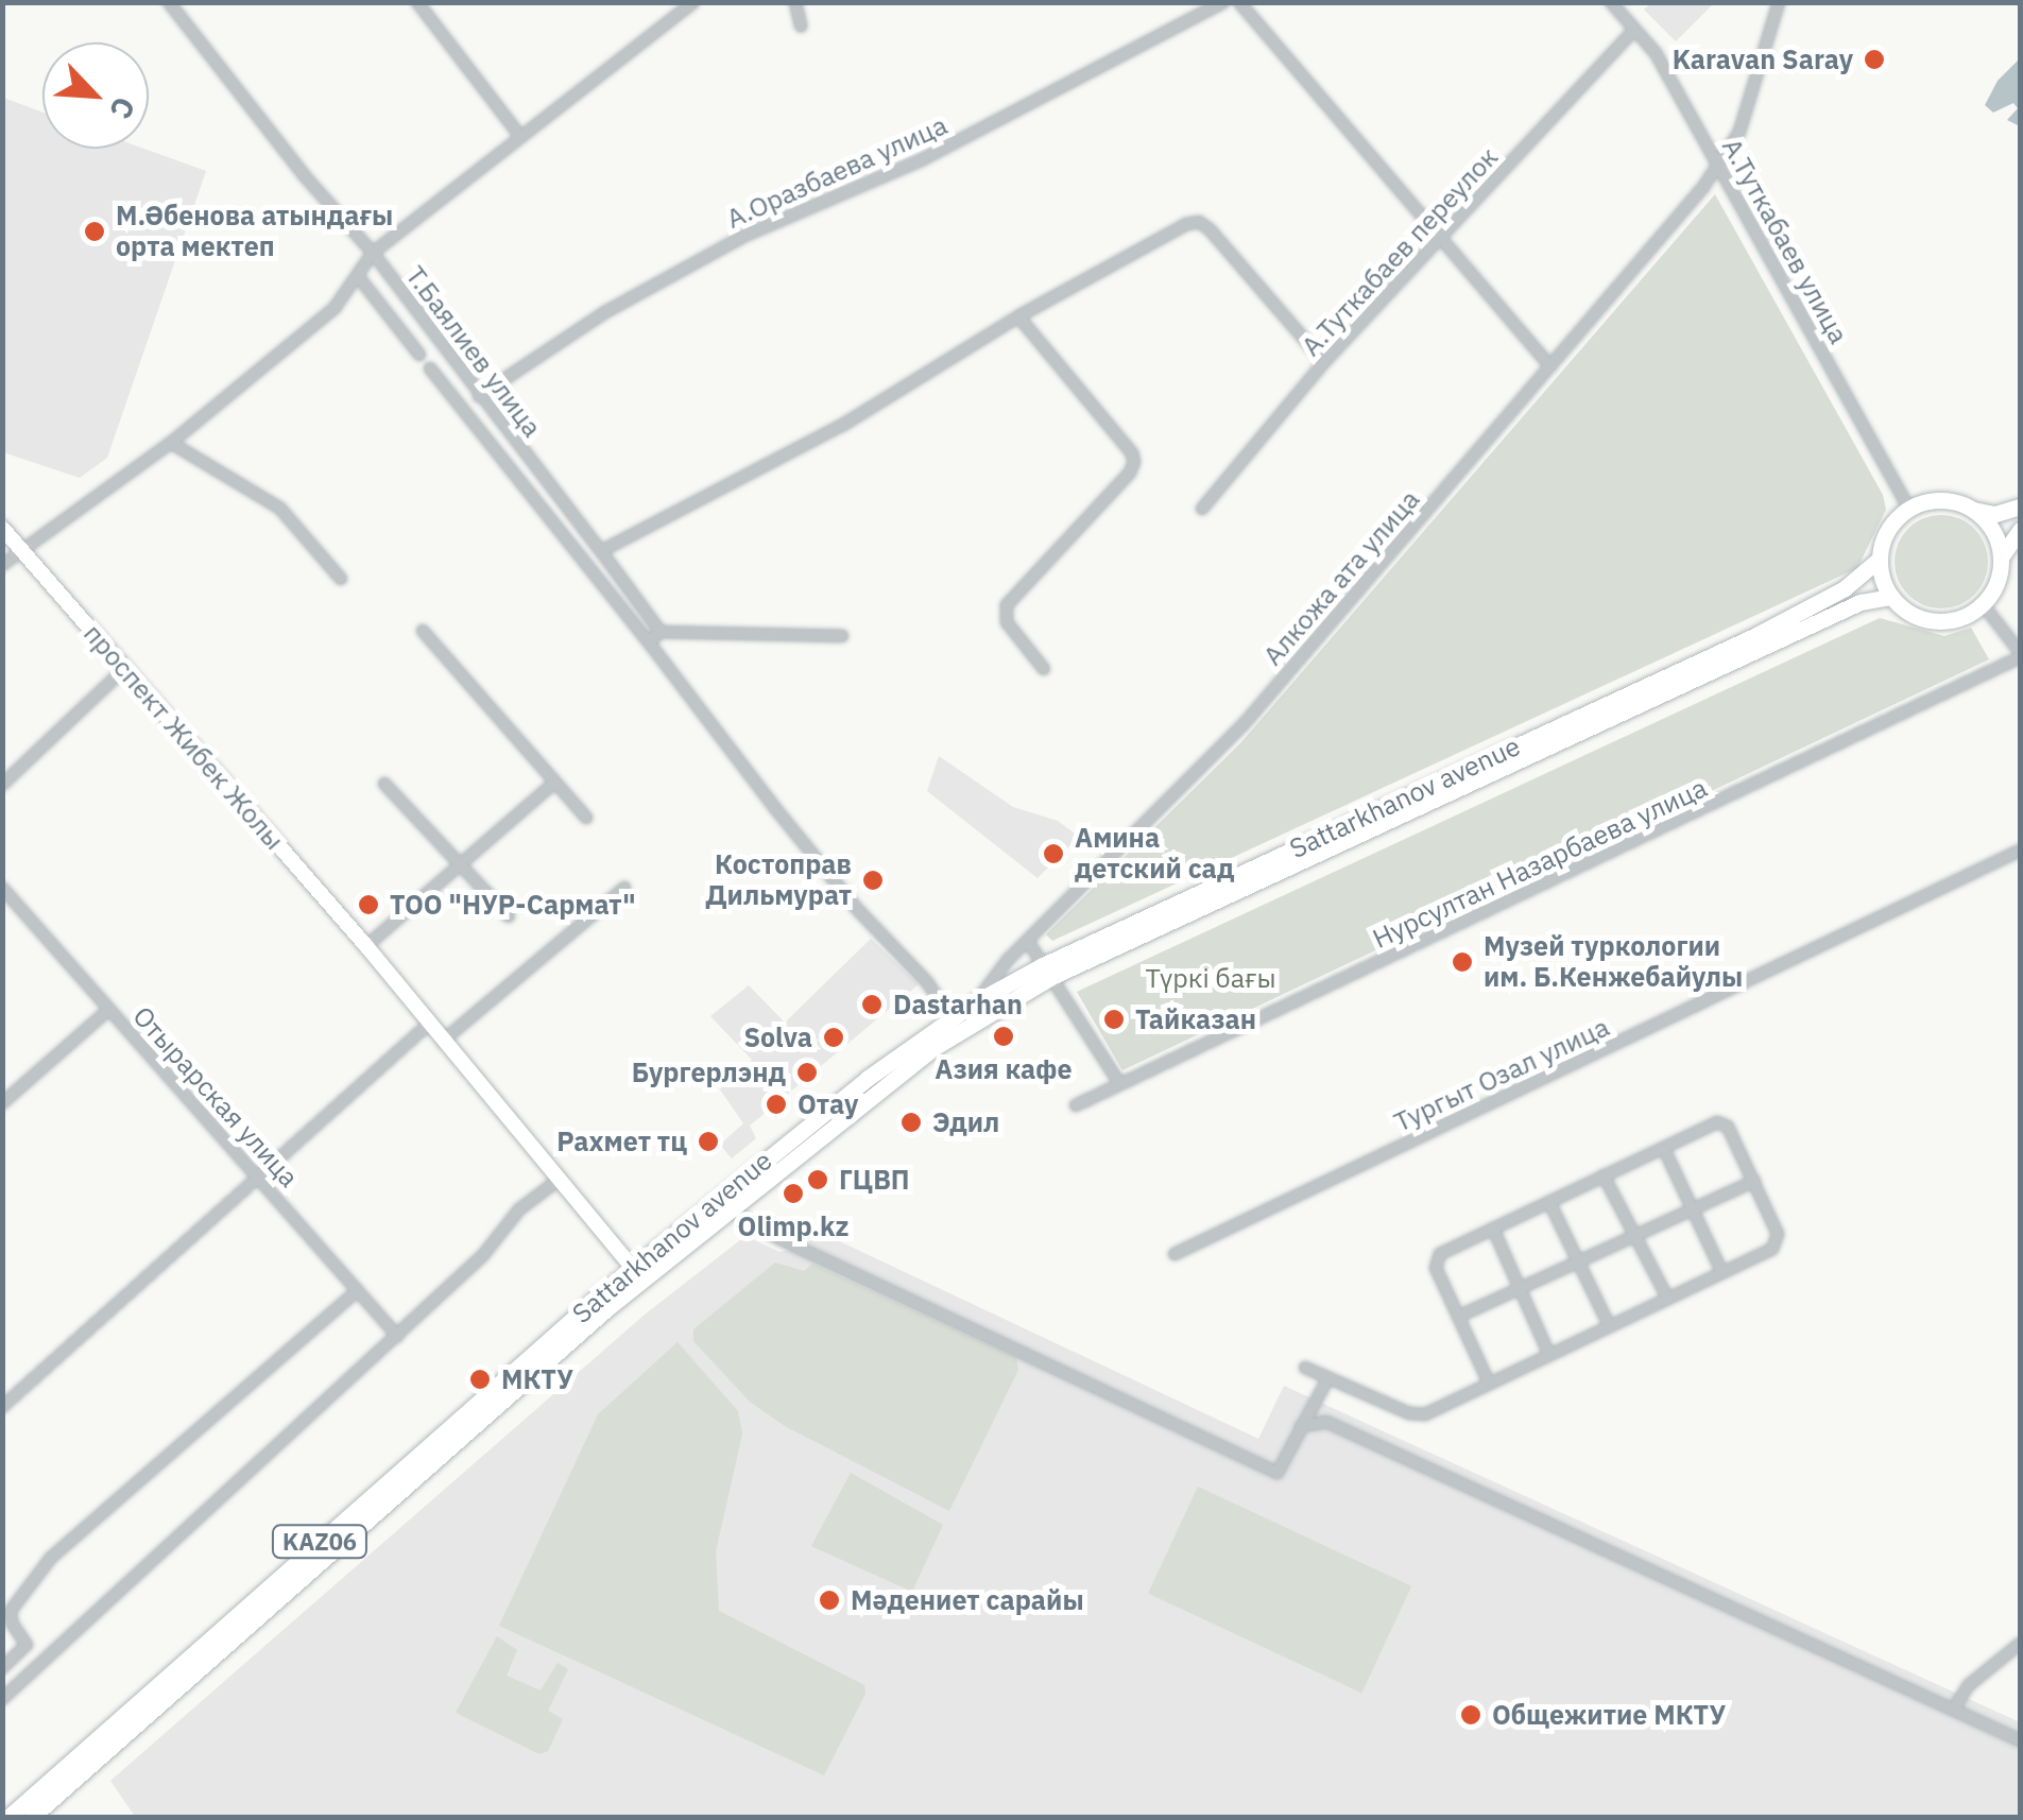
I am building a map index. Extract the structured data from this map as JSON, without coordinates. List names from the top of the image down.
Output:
{
  "streets": {
    "main road": ["проспект Жибек Жолы", "Sattarkhanov avenue", "KАZ06"],
    "street": [
      "А.Оразбаева улица",
      "А.Туткабаев улица",
      "А.Туткабаев переулок",
      "Т.Баялиев улица",
      "Алкожа ата улица",
      "Нурсултан Назарбаева улица",
      "Тургыт Озал улица",
      "Отырарская улица"
    ]
  },
  "crossings": [
    ["А.Оразбаева улица", "Т.Баялиев улица"],
    ["А.Туткабаев улица", "А.Туткабаев переулок"],
    ["А.Туткабаев улица", "Алкожа ата улица"],
    ["А.Туткабаев улица", "Sattarkhanov avenue"],
    ["А.Туткабаев улица", "KАZ06"],
    ["Т.Баялиев улица", "Sattarkhanov avenue"],
    ["Алкожа ата улица", "Sattarkhanov avenue"],
    ["проспект Жибек Жолы", "Sattarkhanov avenue"],
    ["Sattarkhanov avenue", "KАZ06"]
  ],
  "parks": ["Түркі бағы"],
  "places": [
    "Karavan Saray",
    "М.Әбенова атындағы орта мектеп",
    "Амина детский сад",
    "Костоправ Дильмурат",
    "ТОО \"НУР-Сармат\"",
    "Музей туркологии им. Б.Кенжебайулы",
    "Dastarhan",
    "Тайказан",
    "Азия кафе",
    "Solva",
    "Бургерлэнд",
    "Отау",
    "Эдил",
    "Рахмет тц",
    "ГЦВП",
    "Olimp.kz",
    "МКТУ",
    "Мәдениет сарайы",
    "Общежитие МКТУ"
  ],
  "north": "bottom right"
}
